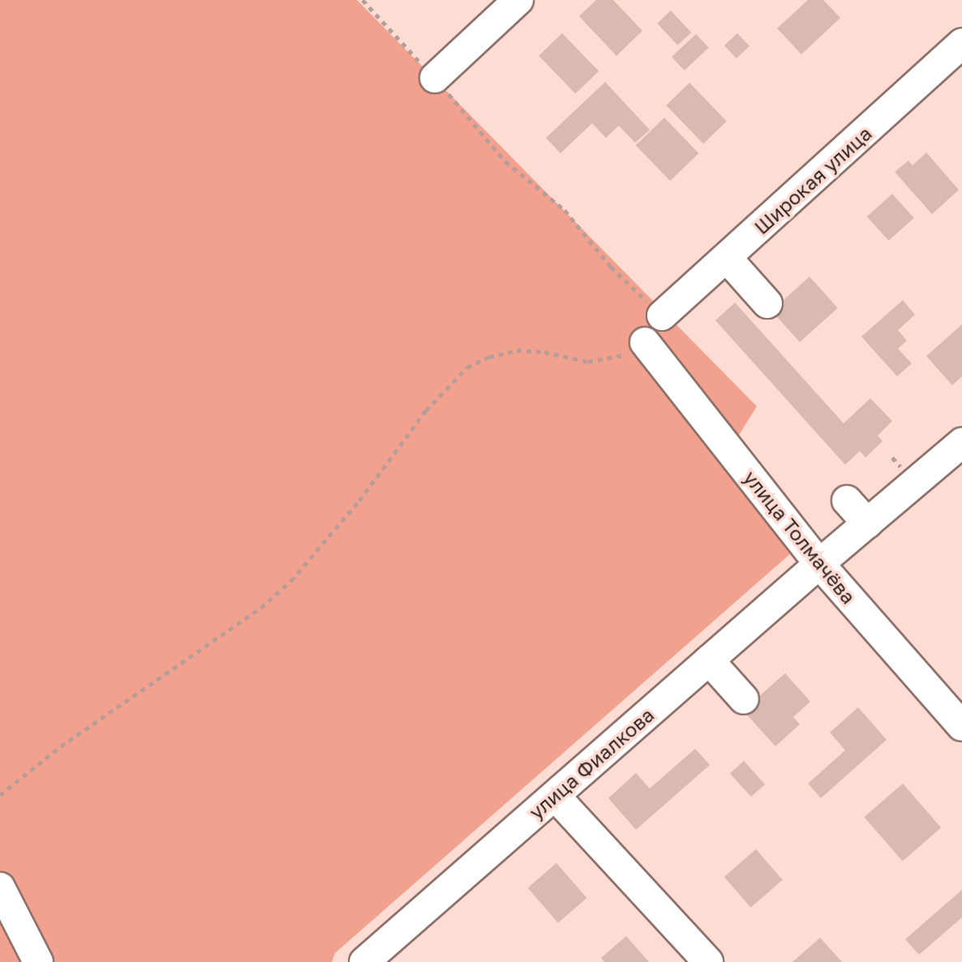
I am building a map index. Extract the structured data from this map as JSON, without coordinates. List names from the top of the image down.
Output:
{
  "streets": {
    "street": ["Широкая улица", "улица Толмачёва", "улица Фиалкова"]
  },
  "crossings": [
    ["улица Толмачёва", "улица Фиалкова"]
  ]
}
